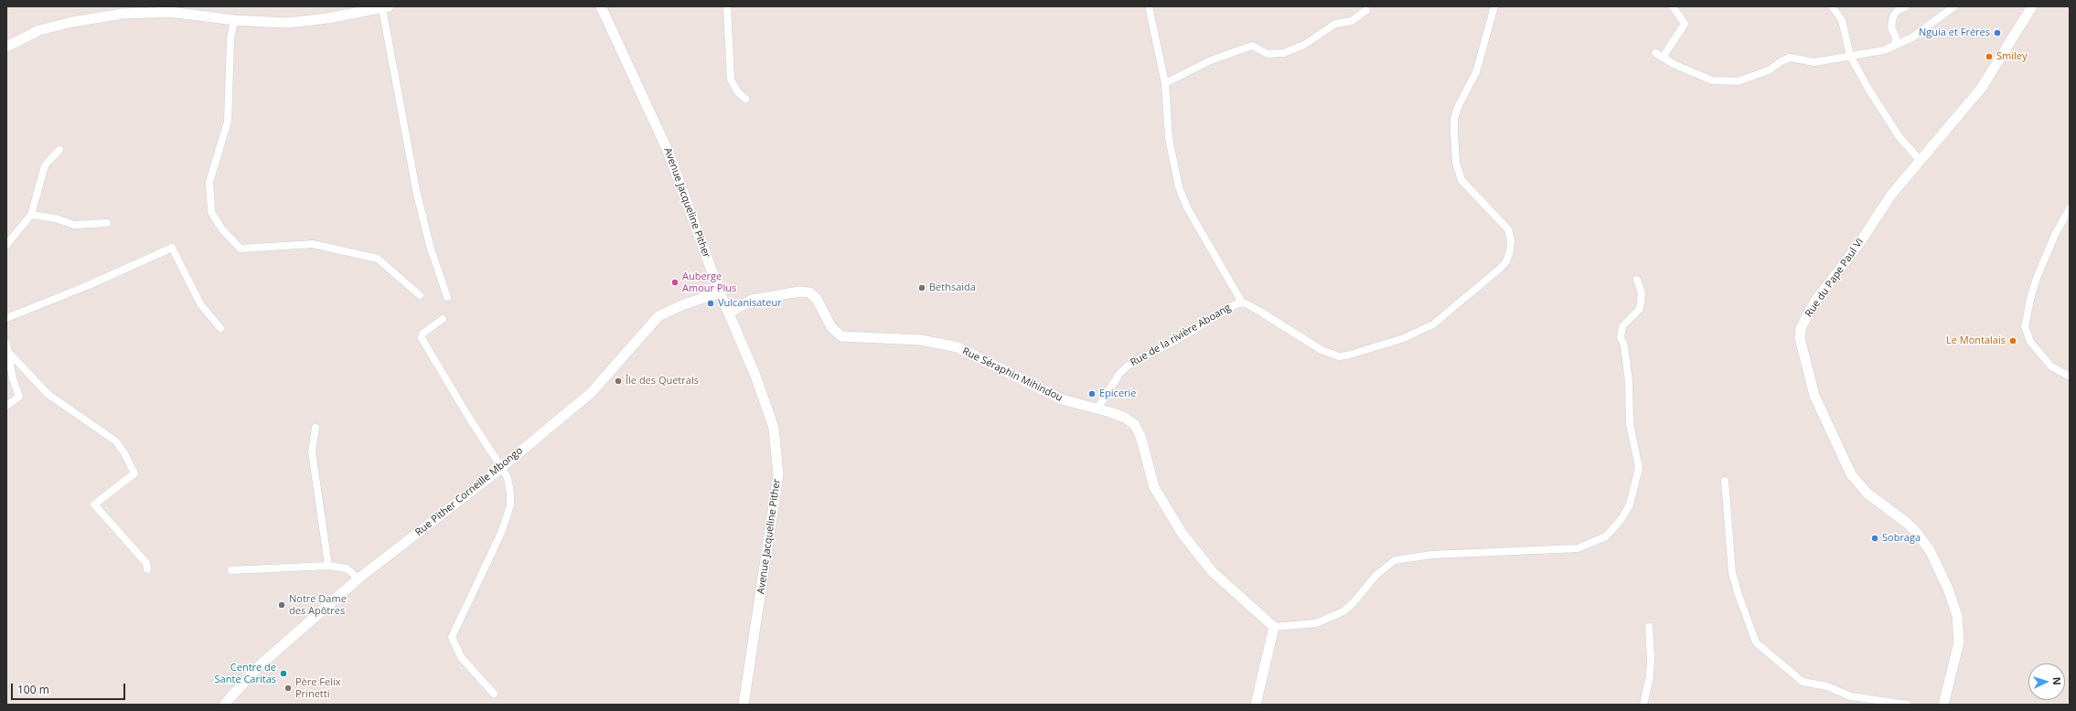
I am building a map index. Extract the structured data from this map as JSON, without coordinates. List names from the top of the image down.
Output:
{
  "streets": {
    "street": [
      "Avenue Jacqueline Pither",
      "Rue du Pape Paul VI",
      "Rue de la rivière Aboang",
      "Rue Séraphin Mihindou",
      "Rue Pither Corneille Mbongo"
    ]
  },
  "crossings": [
    ["Avenue Jacqueline Pither", "Rue Séraphin Mihindou"],
    ["Avenue Jacqueline Pither", "Rue Pither Corneille Mbongo"],
    ["Rue de la rivière Aboang", "Rue Séraphin Mihindou"]
  ],
  "places": [
    "Nguia et Frères",
    "Smiley",
    "Auberge Amour Plus",
    "Bethsaida",
    "Vulcanisateur",
    "Le Montalais",
    "Île des Quetrals",
    "Epicerie",
    "Sobraga",
    "Notre Dame des Apôtres",
    "Centre de Sante Caritas",
    "Père Felix Prinetti"
  ],
  "scale_bar": "100 m",
  "north": "right"
}
